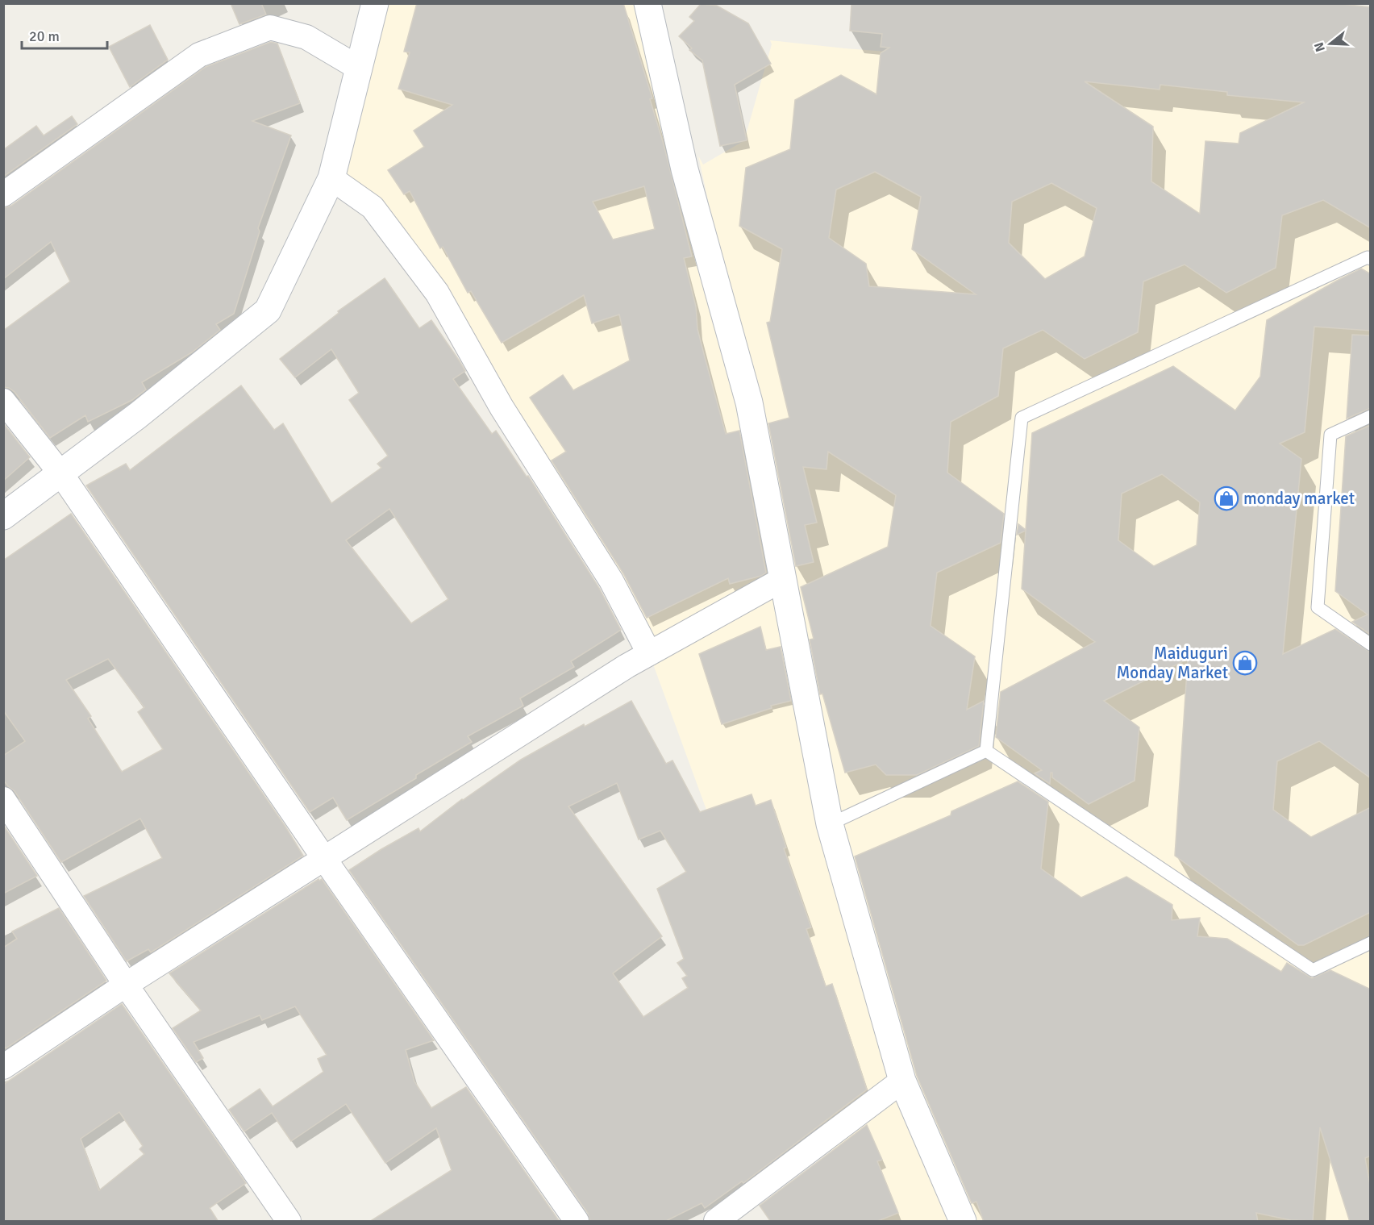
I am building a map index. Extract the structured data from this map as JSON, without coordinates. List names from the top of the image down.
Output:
{
  "places": {
    "shop": ["monday market", "Maiduguri Monday Market"]
  },
  "scale_bar": "20 m",
  "north": "left"
}
